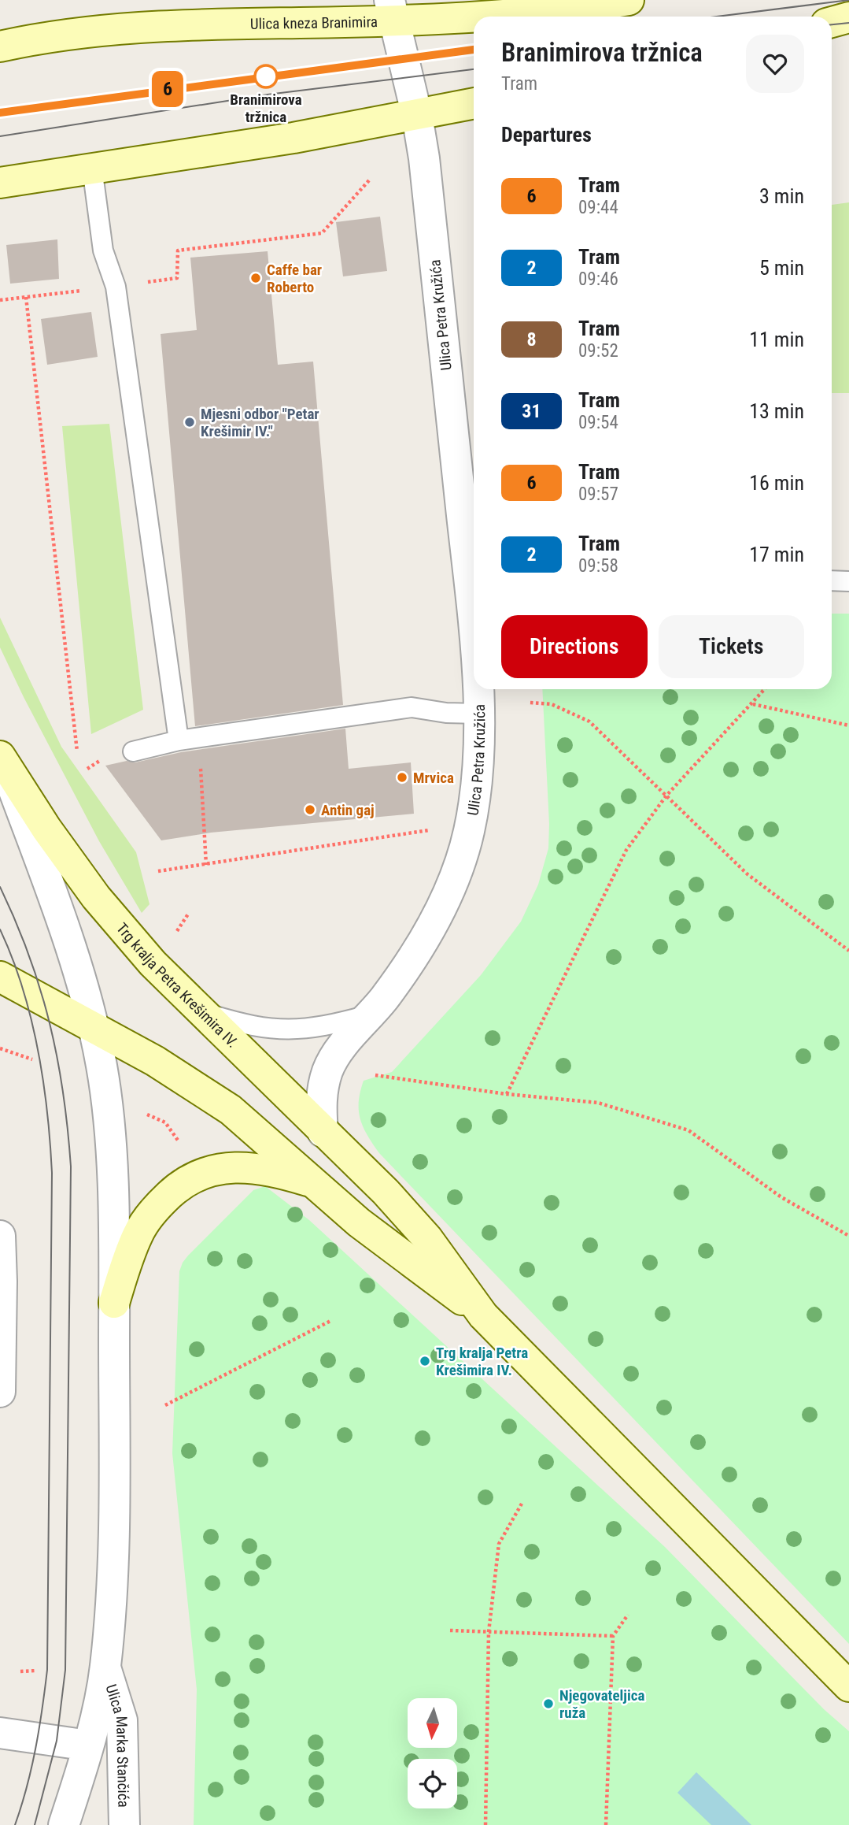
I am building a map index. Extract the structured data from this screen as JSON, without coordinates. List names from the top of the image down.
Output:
{
  "streets": {
    "main road": ["Ulica kneza Branimira", "Trg kralja Petra Krešimira IV."],
    "street": ["Ulica Petra Kružića", "Ulica Marka Stančića"]
  },
  "crossings": [
    ["Ulica kneza Branimira", "Ulica Petra Kružića"],
    ["Ulica Petra Kružića", "Trg kralja Petra Krešimira IV."],
    ["Trg kralja Petra Krešimira IV.", "Ulica Marka Stančića"]
  ],
  "places": [
    "Branimirova tržnica",
    "Caffe bar Roberto",
    "Mjesni odbor \"Petar Krešimir IV.\"",
    "Mrvica",
    "Antin gaj",
    "Trg kralja Petra Krešimira IV.",
    "Njegovateljica ruža"
  ],
  "lines": ["tram line 6"],
  "north": "bottom",
  "page": {
    "on_map": "6",
    "heading": [
      ["Branimirova tržnica", "Tram"],
      "Departures"
    ],
    "list": [
      {
        "mark": "6",
        "name": "Tram",
        "note": "09:44",
        "value": "3 min"
      },
      {
        "mark": "2",
        "name": "Tram",
        "note": "09:46",
        "value": "5 min"
      },
      {
        "mark": "8",
        "name": "Tram",
        "note": "09:52",
        "value": "11 min"
      },
      {
        "mark": "31",
        "name": "Tram",
        "note": "09:54",
        "value": "13 min"
      },
      {
        "mark": "6",
        "name": "Tram",
        "note": "09:57",
        "value": "16 min"
      },
      {
        "mark": "2",
        "name": "Tram",
        "note": "09:58",
        "value": "17 min"
      }
    ],
    "buttons": ["Directions", "Tickets"]
  }
}
